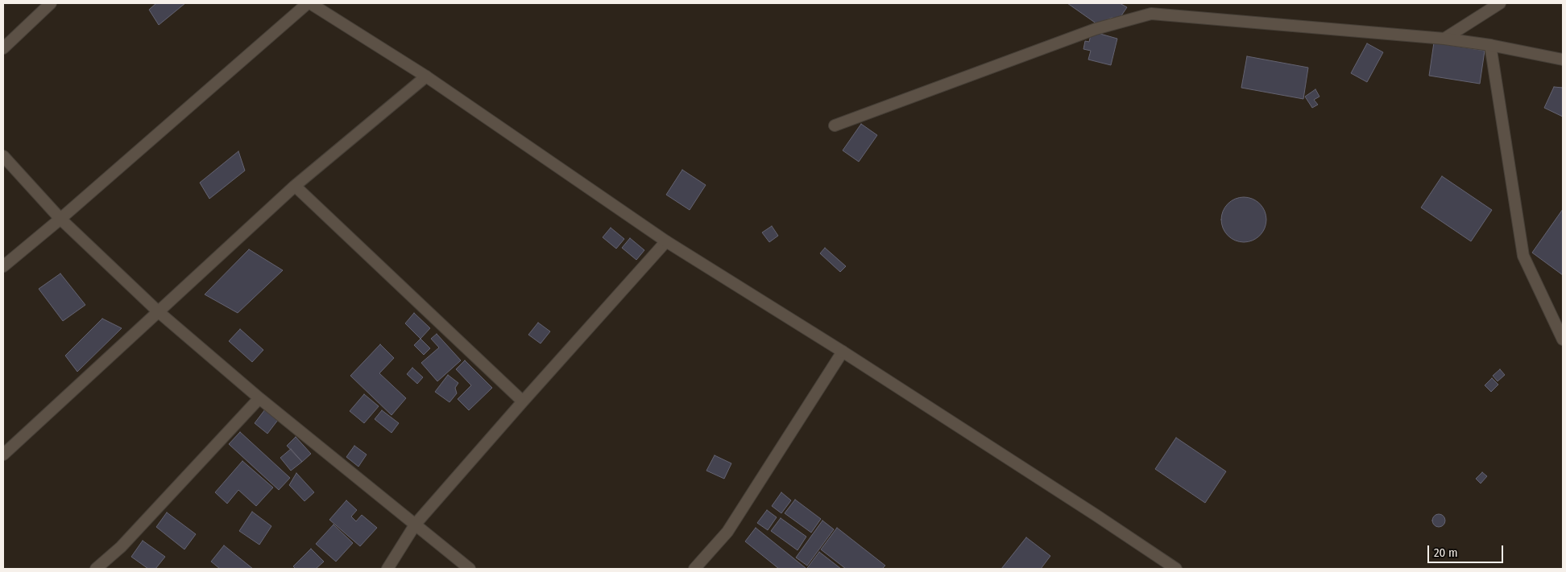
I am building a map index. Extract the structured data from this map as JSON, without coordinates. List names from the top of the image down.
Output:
{
  "scale_bar": "20 m"
}
